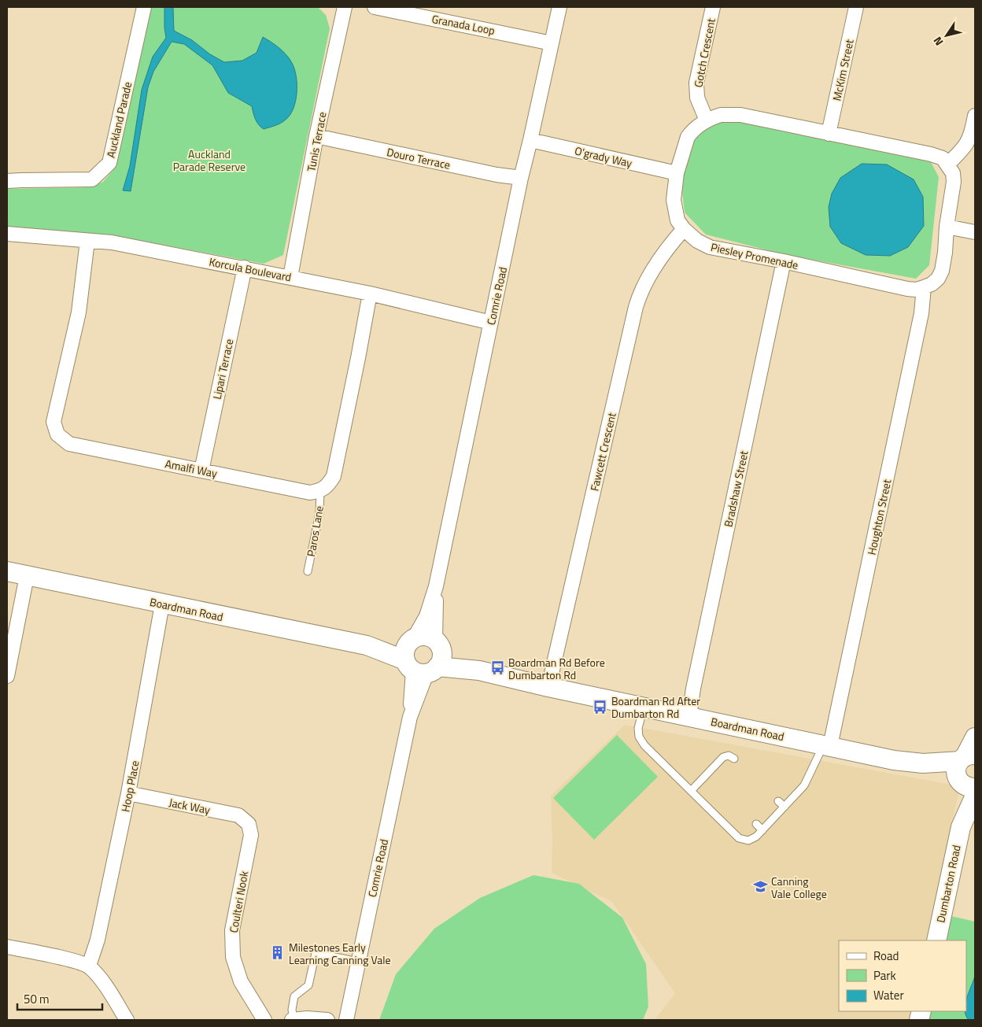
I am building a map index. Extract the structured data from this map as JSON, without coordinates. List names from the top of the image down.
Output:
{
  "streets": {
    "street": [
      "Granada Loop",
      "Gotch Crescent",
      "McKim Street",
      "Auckland Parade",
      "Tunis Terrace",
      "O'grady Way",
      "Douro Terrace",
      "Piesley Promenade",
      "Korcula Boulevard",
      "Comrie Road",
      "Lipari Terrace",
      "Fawcett Crescent",
      "Amalfi Way",
      "Bradshaw Street",
      "Houghton Street",
      "Boardman Road",
      "Hoop Place",
      "Jack Way",
      "Dumbarton Road",
      "Coulteri Nook"
    ],
    "lane": ["Paros Lane"]
  },
  "crossings": [
    ["Granada Loop", "Comrie Road"],
    ["Gotch Crescent", "Piesley Promenade"],
    ["McKim Street", "Piesley Promenade"],
    ["Tunis Terrace", "Douro Terrace"],
    ["Tunis Terrace", "Korcula Boulevard"],
    ["O'grady Way", "Piesley Promenade"],
    ["O'grady Way", "Comrie Road"],
    ["Douro Terrace", "Comrie Road"],
    ["Piesley Promenade", "Fawcett Crescent"],
    ["Piesley Promenade", "Bradshaw Street"],
    ["Piesley Promenade", "Houghton Street"],
    ["Korcula Boulevard", "Comrie Road"],
    ["Korcula Boulevard", "Lipari Terrace"],
    ["Korcula Boulevard", "Amalfi Way"],
    ["Comrie Road", "Boardman Road"],
    ["Lipari Terrace", "Amalfi Way"],
    ["Fawcett Crescent", "Boardman Road"],
    ["Amalfi Way", "Paros Lane"],
    ["Bradshaw Street", "Boardman Road"],
    ["Houghton Street", "Boardman Road"],
    ["Boardman Road", "Hoop Place"],
    ["Boardman Road", "Dumbarton Road"],
    ["Hoop Place", "Jack Way"],
    ["Jack Way", "Coulteri Nook"]
  ],
  "parks": ["Auckland Parade Reserve"],
  "places": {
    "bus stop": ["Boardman Rd Before Dumbarton Rd", "Boardman Rd After Dumbarton Rd"],
    "school or university": ["Canning Vale College"],
    "building": ["Milestones Early Learning Canning Vale"]
  },
  "legend": ["Road", "Park", "Water"],
  "scale_bar": "50 m",
  "north": "bottom left"
}
